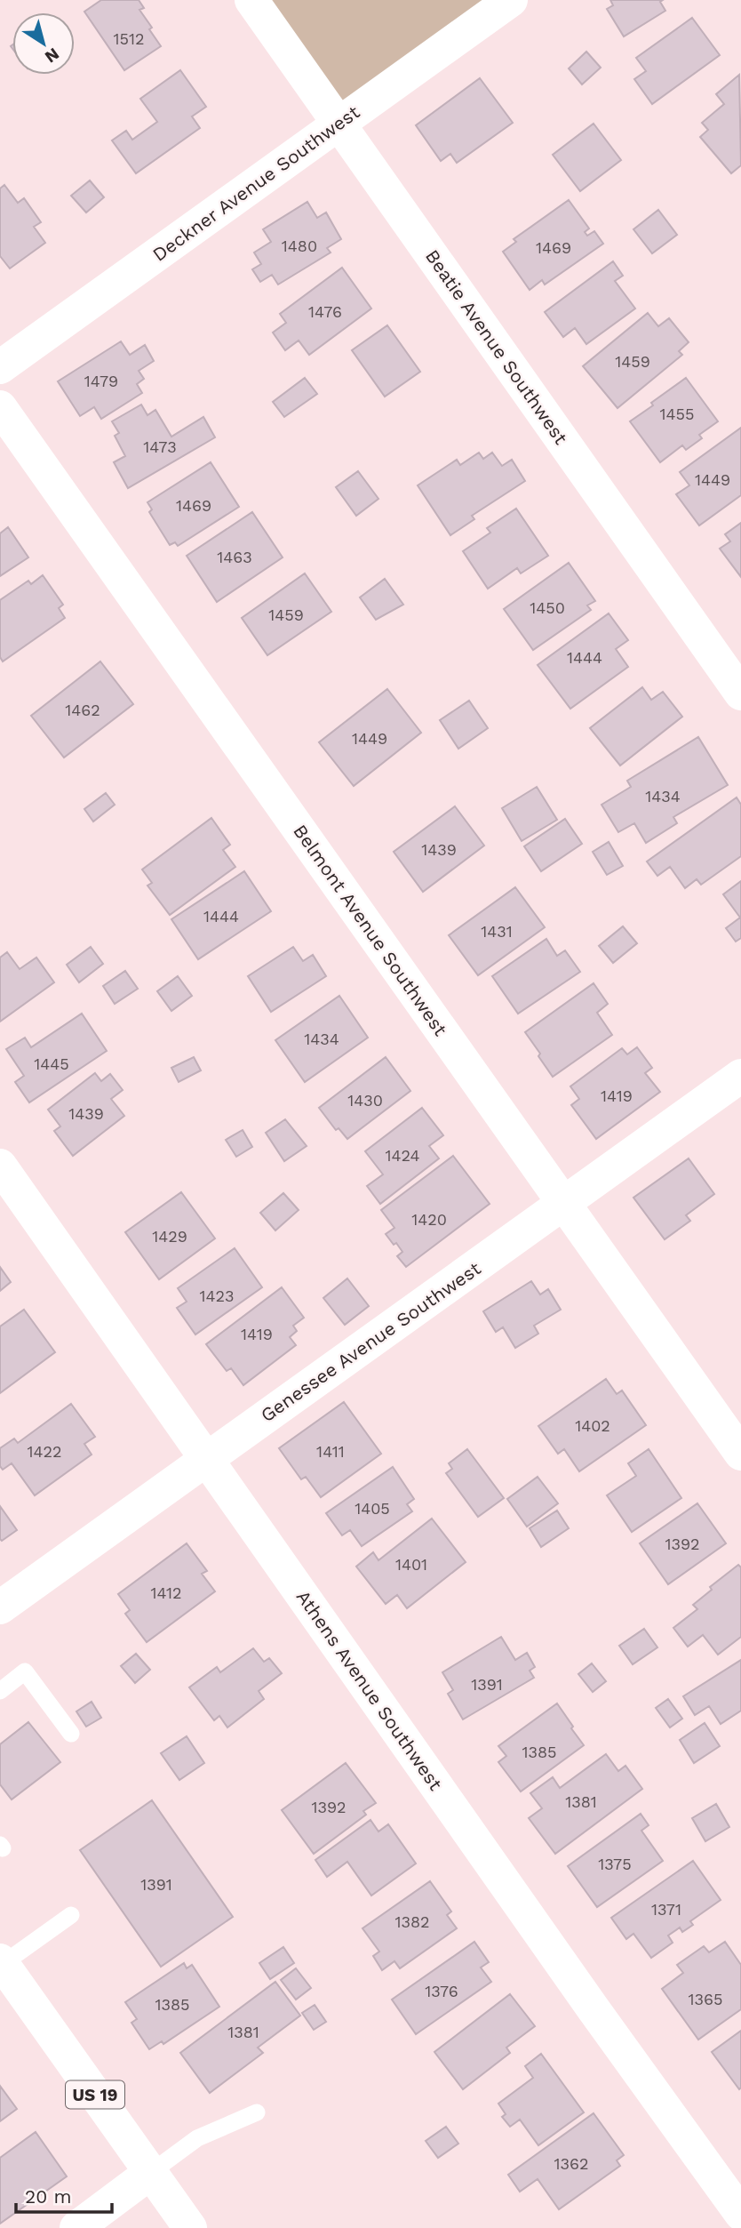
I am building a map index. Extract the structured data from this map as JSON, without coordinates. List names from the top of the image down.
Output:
{
  "streets": {
    "street": [
      "Deckner Avenue Southwest",
      "Beatie Avenue Southwest",
      "Belmont Avenue Southwest",
      "Genessee Avenue Southwest",
      "Athens Avenue Southwest",
      "US 19"
    ]
  },
  "crossings": [
    ["Deckner Avenue Southwest", "Beatie Avenue Southwest"],
    ["Belmont Avenue Southwest", "Genessee Avenue Southwest"],
    ["Genessee Avenue Southwest", "Athens Avenue Southwest"]
  ],
  "house_numbers": [
    "1512",
    "1480",
    "1469",
    "1476",
    "1459",
    "1479",
    "1455",
    "1473",
    "1449",
    "1469",
    "1463",
    "1450",
    "1459",
    "1444",
    "1462",
    "1449",
    "1434",
    "1439",
    "1444",
    "1431",
    "1434",
    "1445",
    "1419",
    "1430",
    "1439",
    "1424",
    "1420",
    "1429",
    "1423",
    "1419",
    "1402",
    "1422",
    "1411",
    "1405",
    "1392",
    "1401",
    "1412",
    "1391",
    "1385",
    "1381",
    "1392",
    "1375",
    "1391",
    "1371",
    "1382",
    "1376",
    "1365",
    "1385",
    "1381",
    "1362"
  ],
  "scale_bar": "20 m",
  "north": "bottom right"
}
